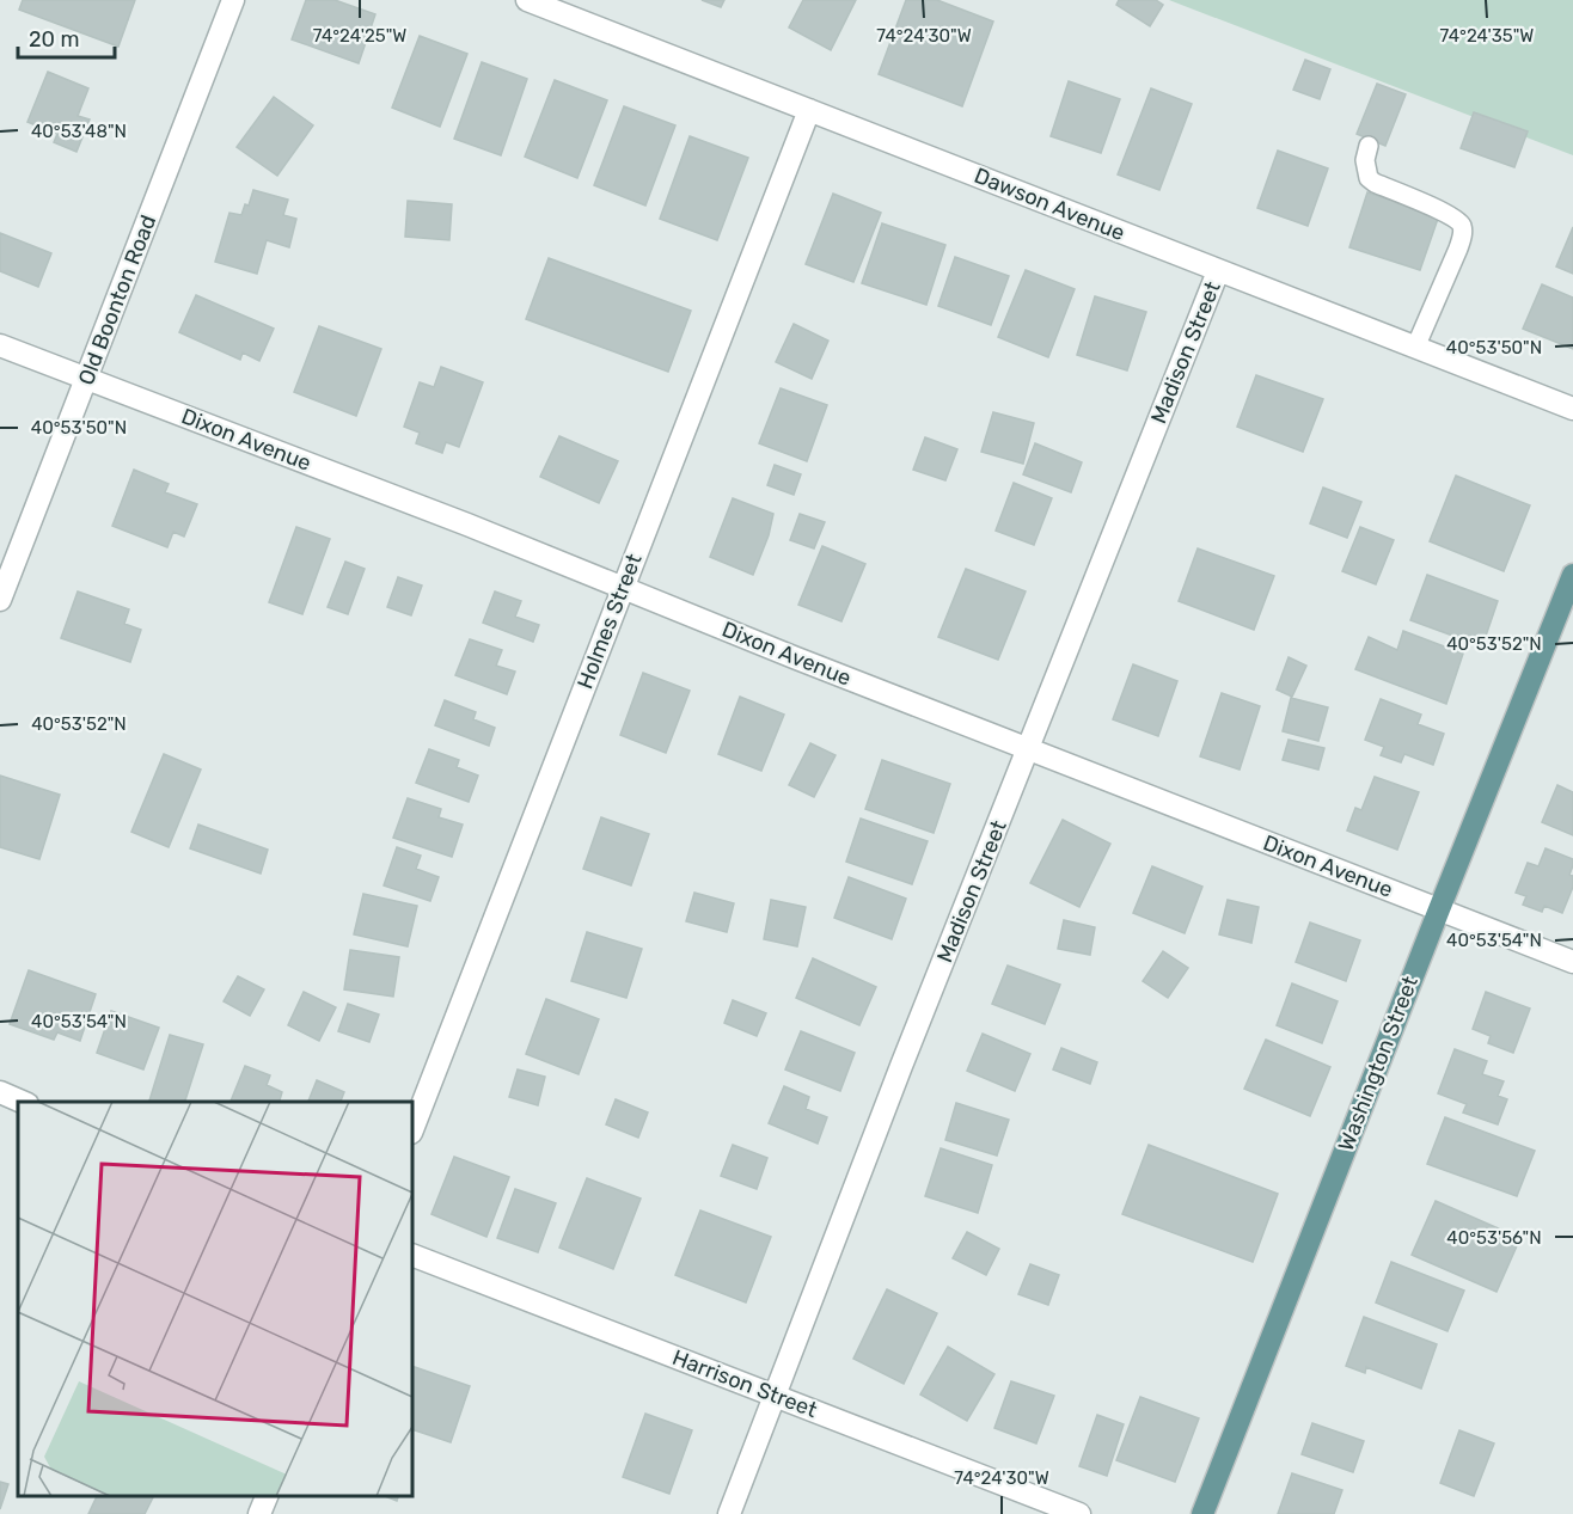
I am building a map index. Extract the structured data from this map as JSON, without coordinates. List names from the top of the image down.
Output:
{
  "streets": {
    "main road": ["Washington Street"],
    "street": [
      "Dawson Avenue",
      "Old Boonton Road",
      "Madison Street",
      "Dixon Avenue",
      "Holmes Street",
      "Harrison Street"
    ]
  },
  "crossings": [
    ["Dawson Avenue", "Madison Street"],
    ["Dawson Avenue", "Holmes Street"],
    ["Old Boonton Road", "Dixon Avenue"],
    ["Madison Street", "Dixon Avenue"],
    ["Madison Street", "Harrison Street"],
    ["Dixon Avenue", "Holmes Street"],
    ["Dixon Avenue", "Washington Street"]
  ],
  "scale_bar": "20 m",
  "coordinates": [
    "74°24'25\"W",
    "74°24'30\"W",
    "74°24'35\"W",
    "40°53'48\"N",
    "40°53'50\"N",
    "40°53'52\"N",
    "40°53'54\"N",
    "40°53'56\"N"
  ]
}
